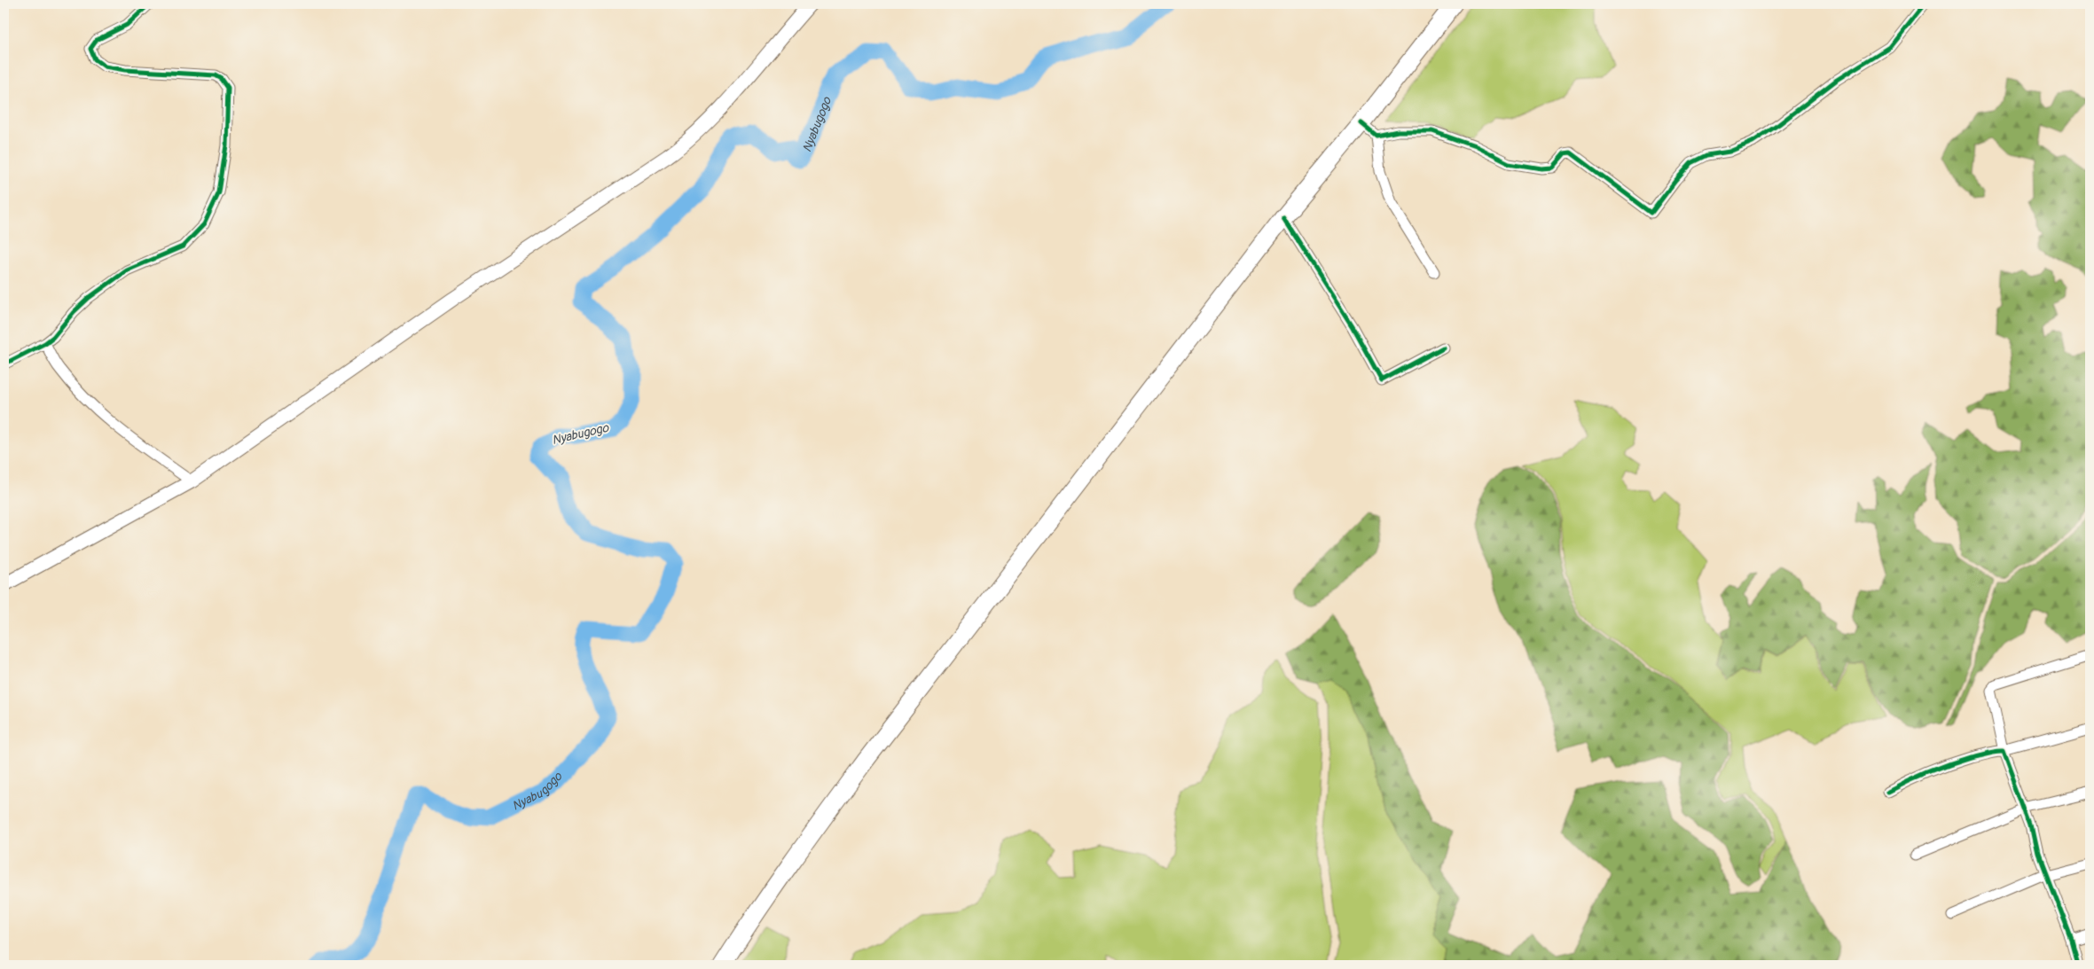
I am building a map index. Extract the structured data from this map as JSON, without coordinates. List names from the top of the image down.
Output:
{
  "water": ["Nyabugogo"]
}
